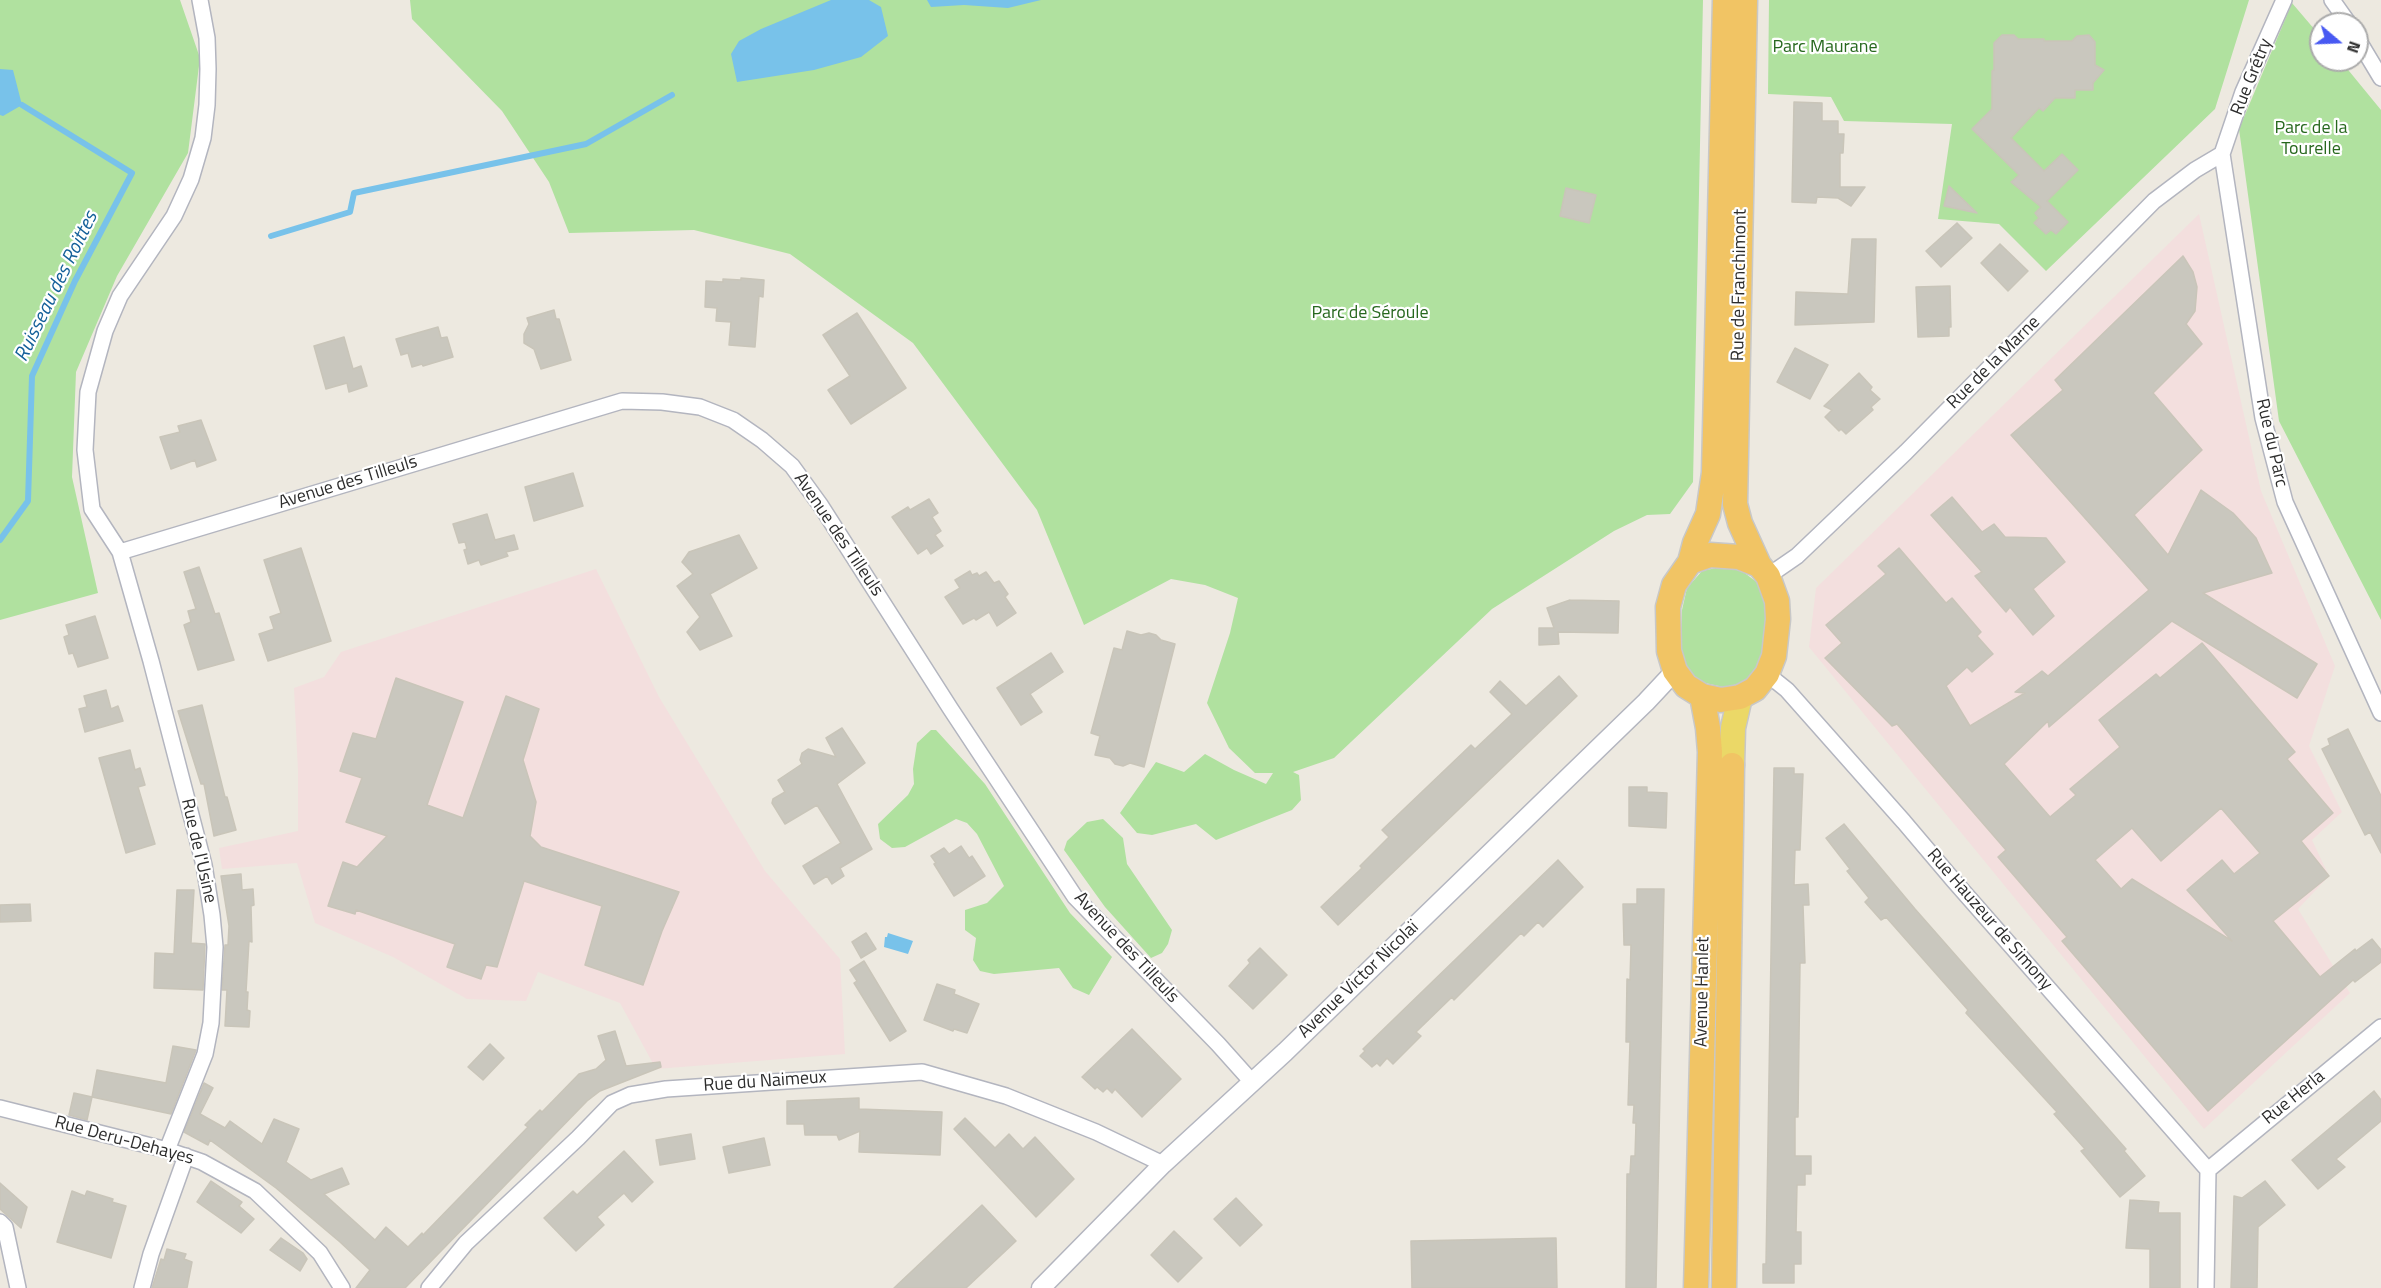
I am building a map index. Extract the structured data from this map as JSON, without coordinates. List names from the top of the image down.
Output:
{
  "streets": {
    "highway": ["Rue de Franchimont", "Avenue Hanlet"],
    "street": [
      "Rue Grétry",
      "Rue de la Marne",
      "Rue du Parc",
      "Avenue des Tilleuls",
      "Rue de l'Usine",
      "Rue Hauzeur de Simony",
      "Avenue Victor Nicolaï",
      "Rue du Naimeux",
      "Rue Herla",
      "Rue Deru-Dehayes"
    ]
  },
  "crossings": [
    ["Rue Grétry", "Rue de la Marne"],
    ["Rue Grétry", "Rue du Parc"],
    ["Rue de Franchimont", "Rue de la Marne"],
    ["Rue de Franchimont", "Rue Hauzeur de Simony"],
    ["Rue de Franchimont", "Avenue Victor Nicolaï"],
    ["Rue de Franchimont", "Avenue Hanlet"],
    ["Rue de la Marne", "Rue du Parc"],
    ["Rue de la Marne", "Rue Hauzeur de Simony"],
    ["Rue de la Marne", "Avenue Victor Nicolaï"],
    ["Rue de la Marne", "Avenue Hanlet"],
    ["Avenue des Tilleuls", "Rue de l'Usine"],
    ["Avenue des Tilleuls", "Avenue Victor Nicolaï"],
    ["Rue de l'Usine", "Rue Deru-Dehayes"],
    ["Rue Hauzeur de Simony", "Avenue Victor Nicolaï"],
    ["Rue Hauzeur de Simony", "Avenue Hanlet"],
    ["Rue Hauzeur de Simony", "Rue Herla"],
    ["Avenue Victor Nicolaï", "Avenue Hanlet"],
    ["Avenue Victor Nicolaï", "Rue du Naimeux"]
  ],
  "water": ["Ruisseau des Roittes"],
  "parks": ["Parc Maurane", "Parc de la Tourelle", "Parc de Séroule"],
  "north": "right"
}
